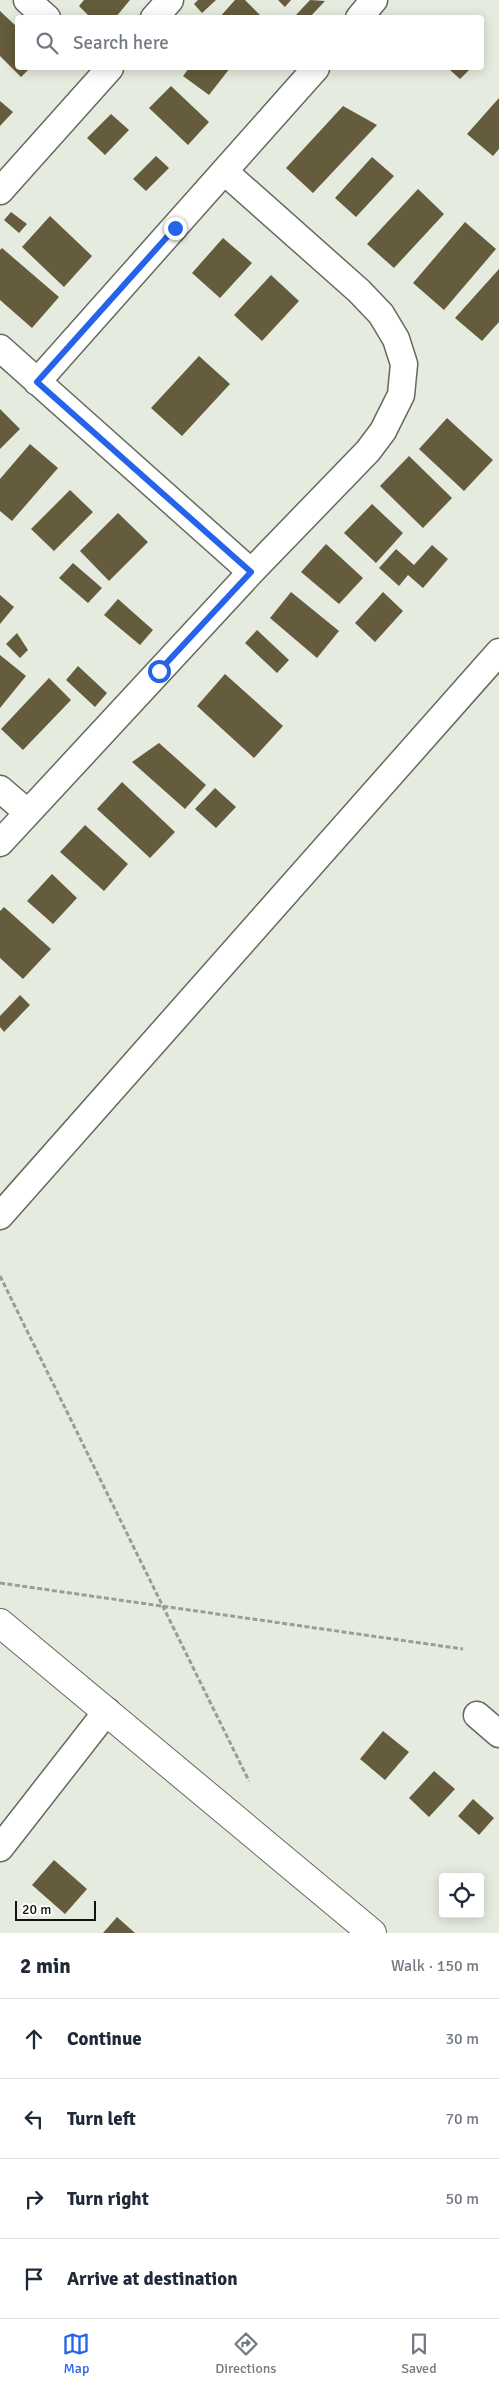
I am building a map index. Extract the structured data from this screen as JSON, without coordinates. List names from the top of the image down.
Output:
{
  "scale_bar": "20 m",
  "page": {
    "search": "Search here",
    "scale": "20 m",
    "heading": ["2 min", "Walk · 150 m"],
    "list": [
      ["Continue", "30 m"],
      ["Turn left", "70 m"],
      ["Turn right", "50 m"],
      "Arrive at destination"
    ],
    "nav": ["Map", "Directions", "Saved"]
  }
}
